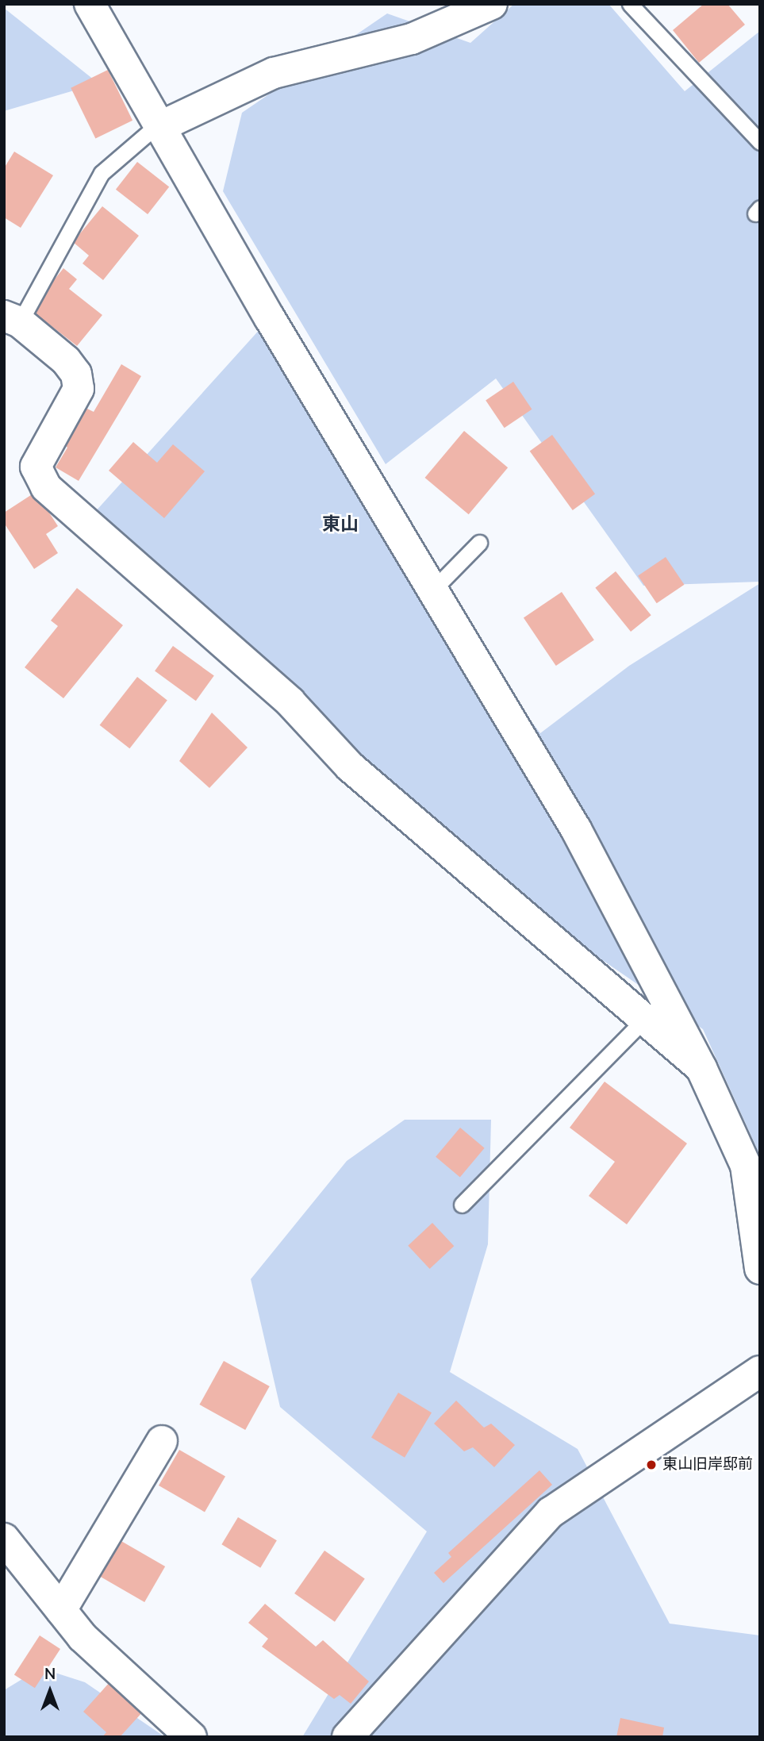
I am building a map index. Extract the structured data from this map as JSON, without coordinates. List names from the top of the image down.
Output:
{
  "districts": ["東山"],
  "places": ["東山旧岸邸前"],
  "north": "top"
}
